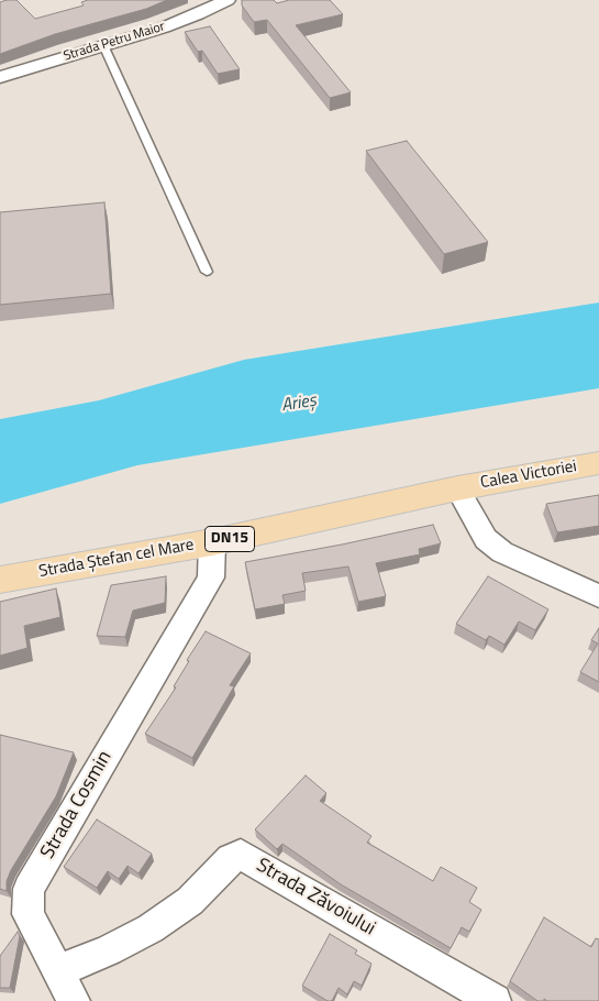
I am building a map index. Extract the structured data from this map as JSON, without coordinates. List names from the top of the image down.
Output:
{
  "streets": {
    "main road": ["Calea Victoriei", "DN15", "Strada Ștefan cel Mare"],
    "street": ["Strada Petru Maior", "Strada Cosmin", "Strada Zăvoiului"]
  },
  "crossings": [
    ["Calea Victoriei", "Strada Ștefan cel Mare"],
    ["Strada Ștefan cel Mare", "Strada Cosmin"],
    ["Strada Cosmin", "Strada Zăvoiului"]
  ],
  "water": ["Arieș"]
}
